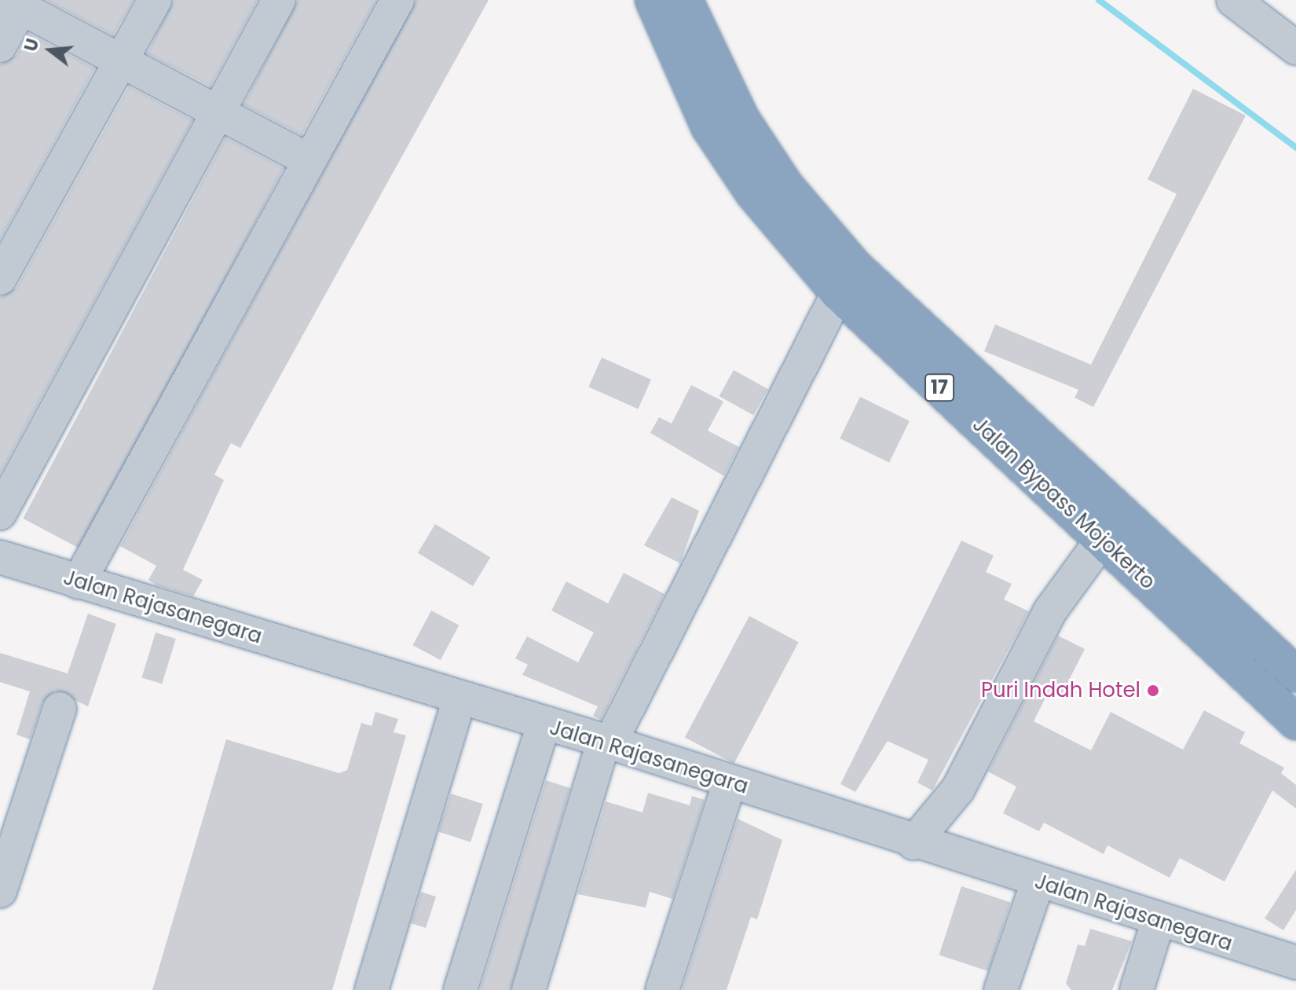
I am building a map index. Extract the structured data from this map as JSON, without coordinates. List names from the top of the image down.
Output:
{
  "streets": {
    "highway": ["17", "Jalan Bypass Mojokerto"],
    "street": ["Jalan Rajasanegara"]
  },
  "places": ["Puri Indah Hotel"],
  "north": "left"
}
